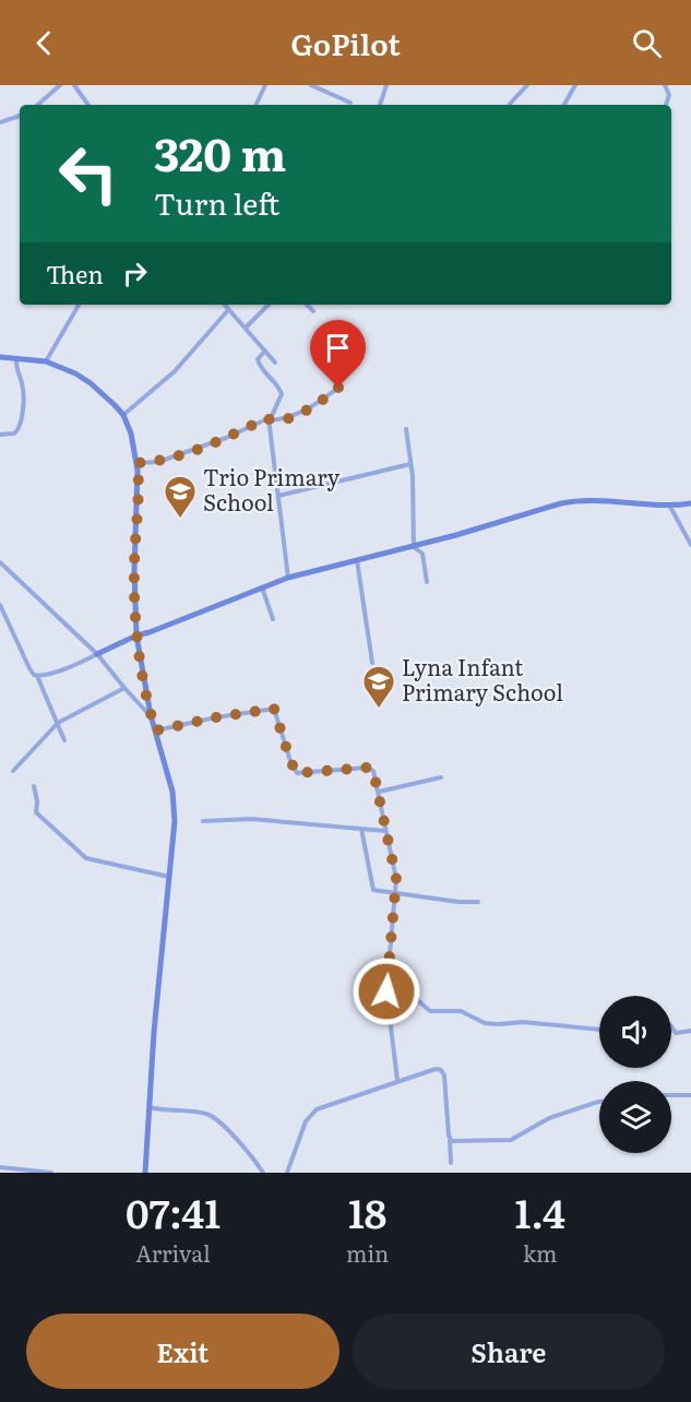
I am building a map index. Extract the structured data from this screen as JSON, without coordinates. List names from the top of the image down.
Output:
{
  "places": {
    "school or university": ["Trio Primary School", "Lyna Infant Primary School"]
  },
  "page": {
    "header": "GoPilot",
    "turn": ["320 m", "Turn left"],
    "then": "Then",
    "eta": [
      "07:41",
      "Arrival",
      "18",
      "min",
      "1.4",
      "km"
    ],
    "buttons": ["Exit", "Share"]
  }
}
